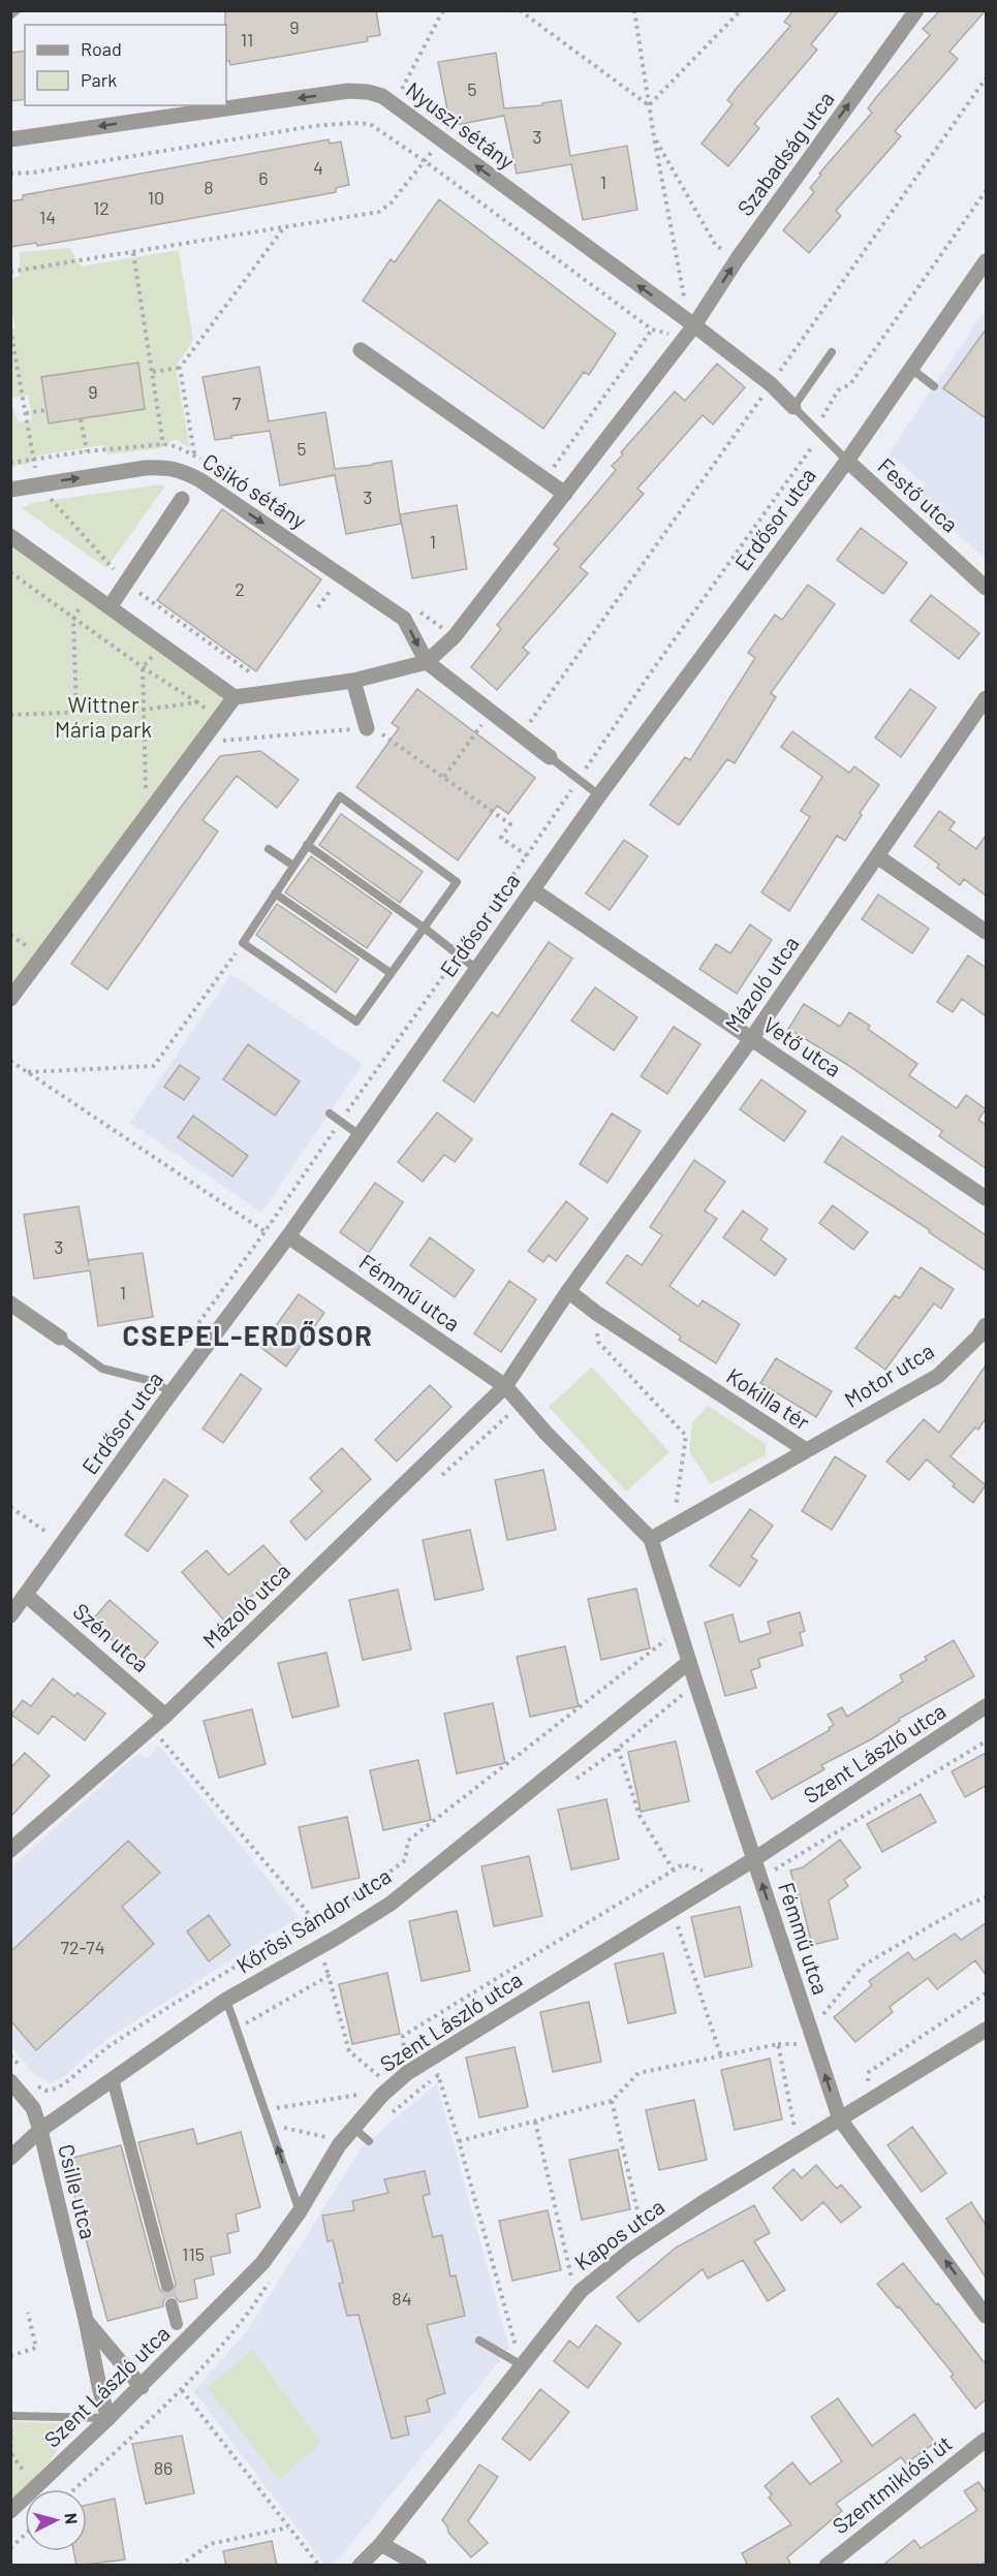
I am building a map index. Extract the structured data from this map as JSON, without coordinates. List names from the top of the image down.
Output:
{
  "streets": {
    "street": [
      "Nyuszi sétány",
      "Szabadság utca",
      "Csikó sétány",
      "Festő utca",
      "Erdősor utca",
      "Mázoló utca",
      "Vető utca",
      "Fémmű utca",
      "Motor utca",
      "Kokilla tér",
      "Szén utca",
      "Szent László utca",
      "Kőrösi Sándor utca",
      "Csille utca",
      "Kapos utca",
      "Szentmiklósi út"
    ]
  },
  "crossings": [
    ["Nyuszi sétány", "Szabadság utca"],
    ["Nyuszi sétány", "Festő utca"],
    ["Nyuszi sétány", "Erdősor utca"],
    ["Csikó sétány", "Erdősor utca"],
    ["Festő utca", "Erdősor utca"],
    ["Erdősor utca", "Vető utca"],
    ["Erdősor utca", "Fémmű utca"],
    ["Erdősor utca", "Szén utca"],
    ["Mázoló utca", "Vető utca"],
    ["Mázoló utca", "Fémmű utca"],
    ["Mázoló utca", "Kokilla tér"],
    ["Mázoló utca", "Szén utca"],
    ["Fémmű utca", "Kokilla tér"],
    ["Fémmű utca", "Szent László utca"],
    ["Fémmű utca", "Kőrösi Sándor utca"],
    ["Fémmű utca", "Kapos utca"],
    ["Motor utca", "Kokilla tér"],
    ["Szent László utca", "Csille utca"],
    ["Kőrösi Sándor utca", "Csille utca"]
  ],
  "one_way": [
    "Nyuszi sétány",
    "Szabadság utca",
    "Csikó sétány",
    "Fémmű utca"
  ],
  "districts": ["CSEPEL-ERDŐSOR"],
  "parks": ["Wittner Mária park"],
  "house_numbers": [
    "9",
    "11",
    "5",
    "3",
    "4",
    "6",
    "1",
    "8",
    "10",
    "12",
    "14",
    "9",
    "7",
    "5",
    "3",
    "1",
    "2",
    "3",
    "1",
    "72-74",
    "115",
    "84",
    "86"
  ],
  "legend": ["Road", "Park"],
  "north": "right"
}
